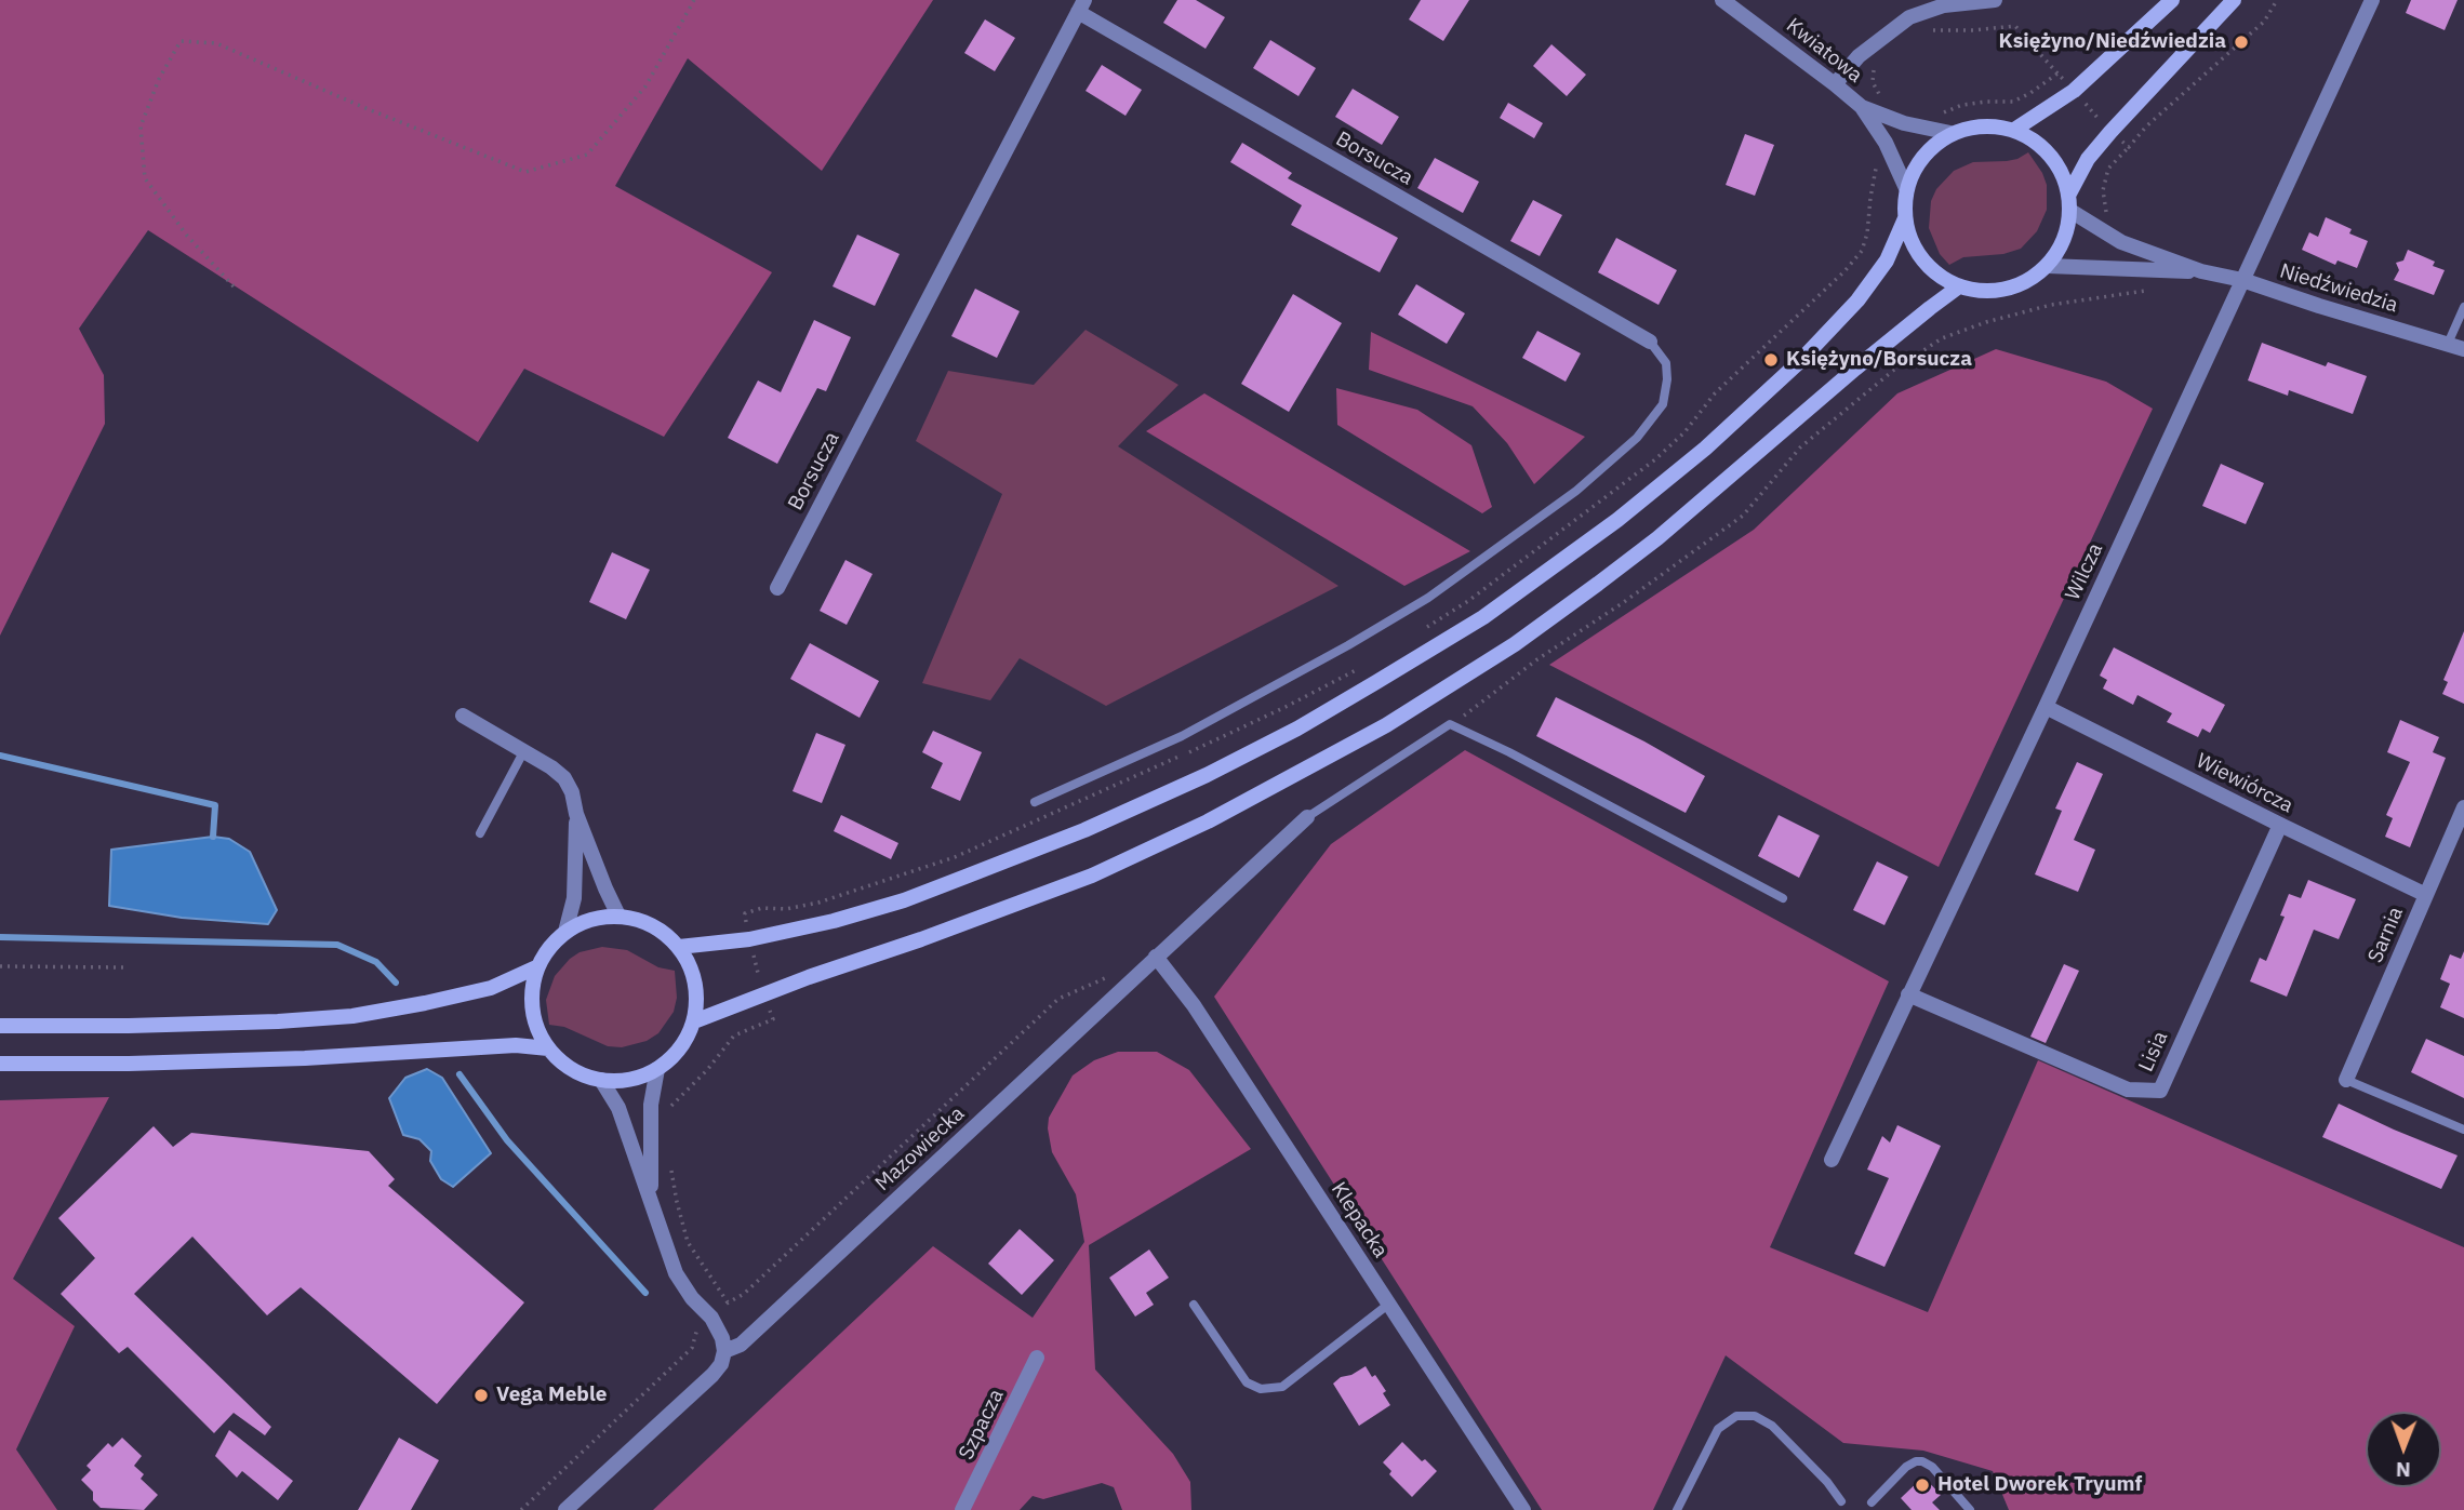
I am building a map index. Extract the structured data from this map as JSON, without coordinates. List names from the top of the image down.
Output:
{
  "streets": {
    "street": [
      "Kwiatowa",
      "Borsucza",
      "Niedźwiedzia",
      "Wilcza",
      "Wiewiórcza",
      "Sarnia",
      "Lisia",
      "Mazowiecka",
      "Klepacka",
      "Szpacza"
    ]
  },
  "crossings": [
    ["Kwiatowa", "Niedźwiedzia"],
    ["Niedźwiedzia", "Wilcza"],
    ["Wilcza", "Wiewiórcza"],
    ["Wilcza", "Lisia"],
    ["Wiewiórcza", "Sarnia"],
    ["Wiewiórcza", "Lisia"],
    ["Mazowiecka", "Klepacka"]
  ],
  "places": [
    "Księżyno/Niedźwiedzia",
    "Księżyno/Borsucza",
    "Vega Meble",
    "Hotel Dworek Tryumf"
  ],
  "north": "bottom"
}
